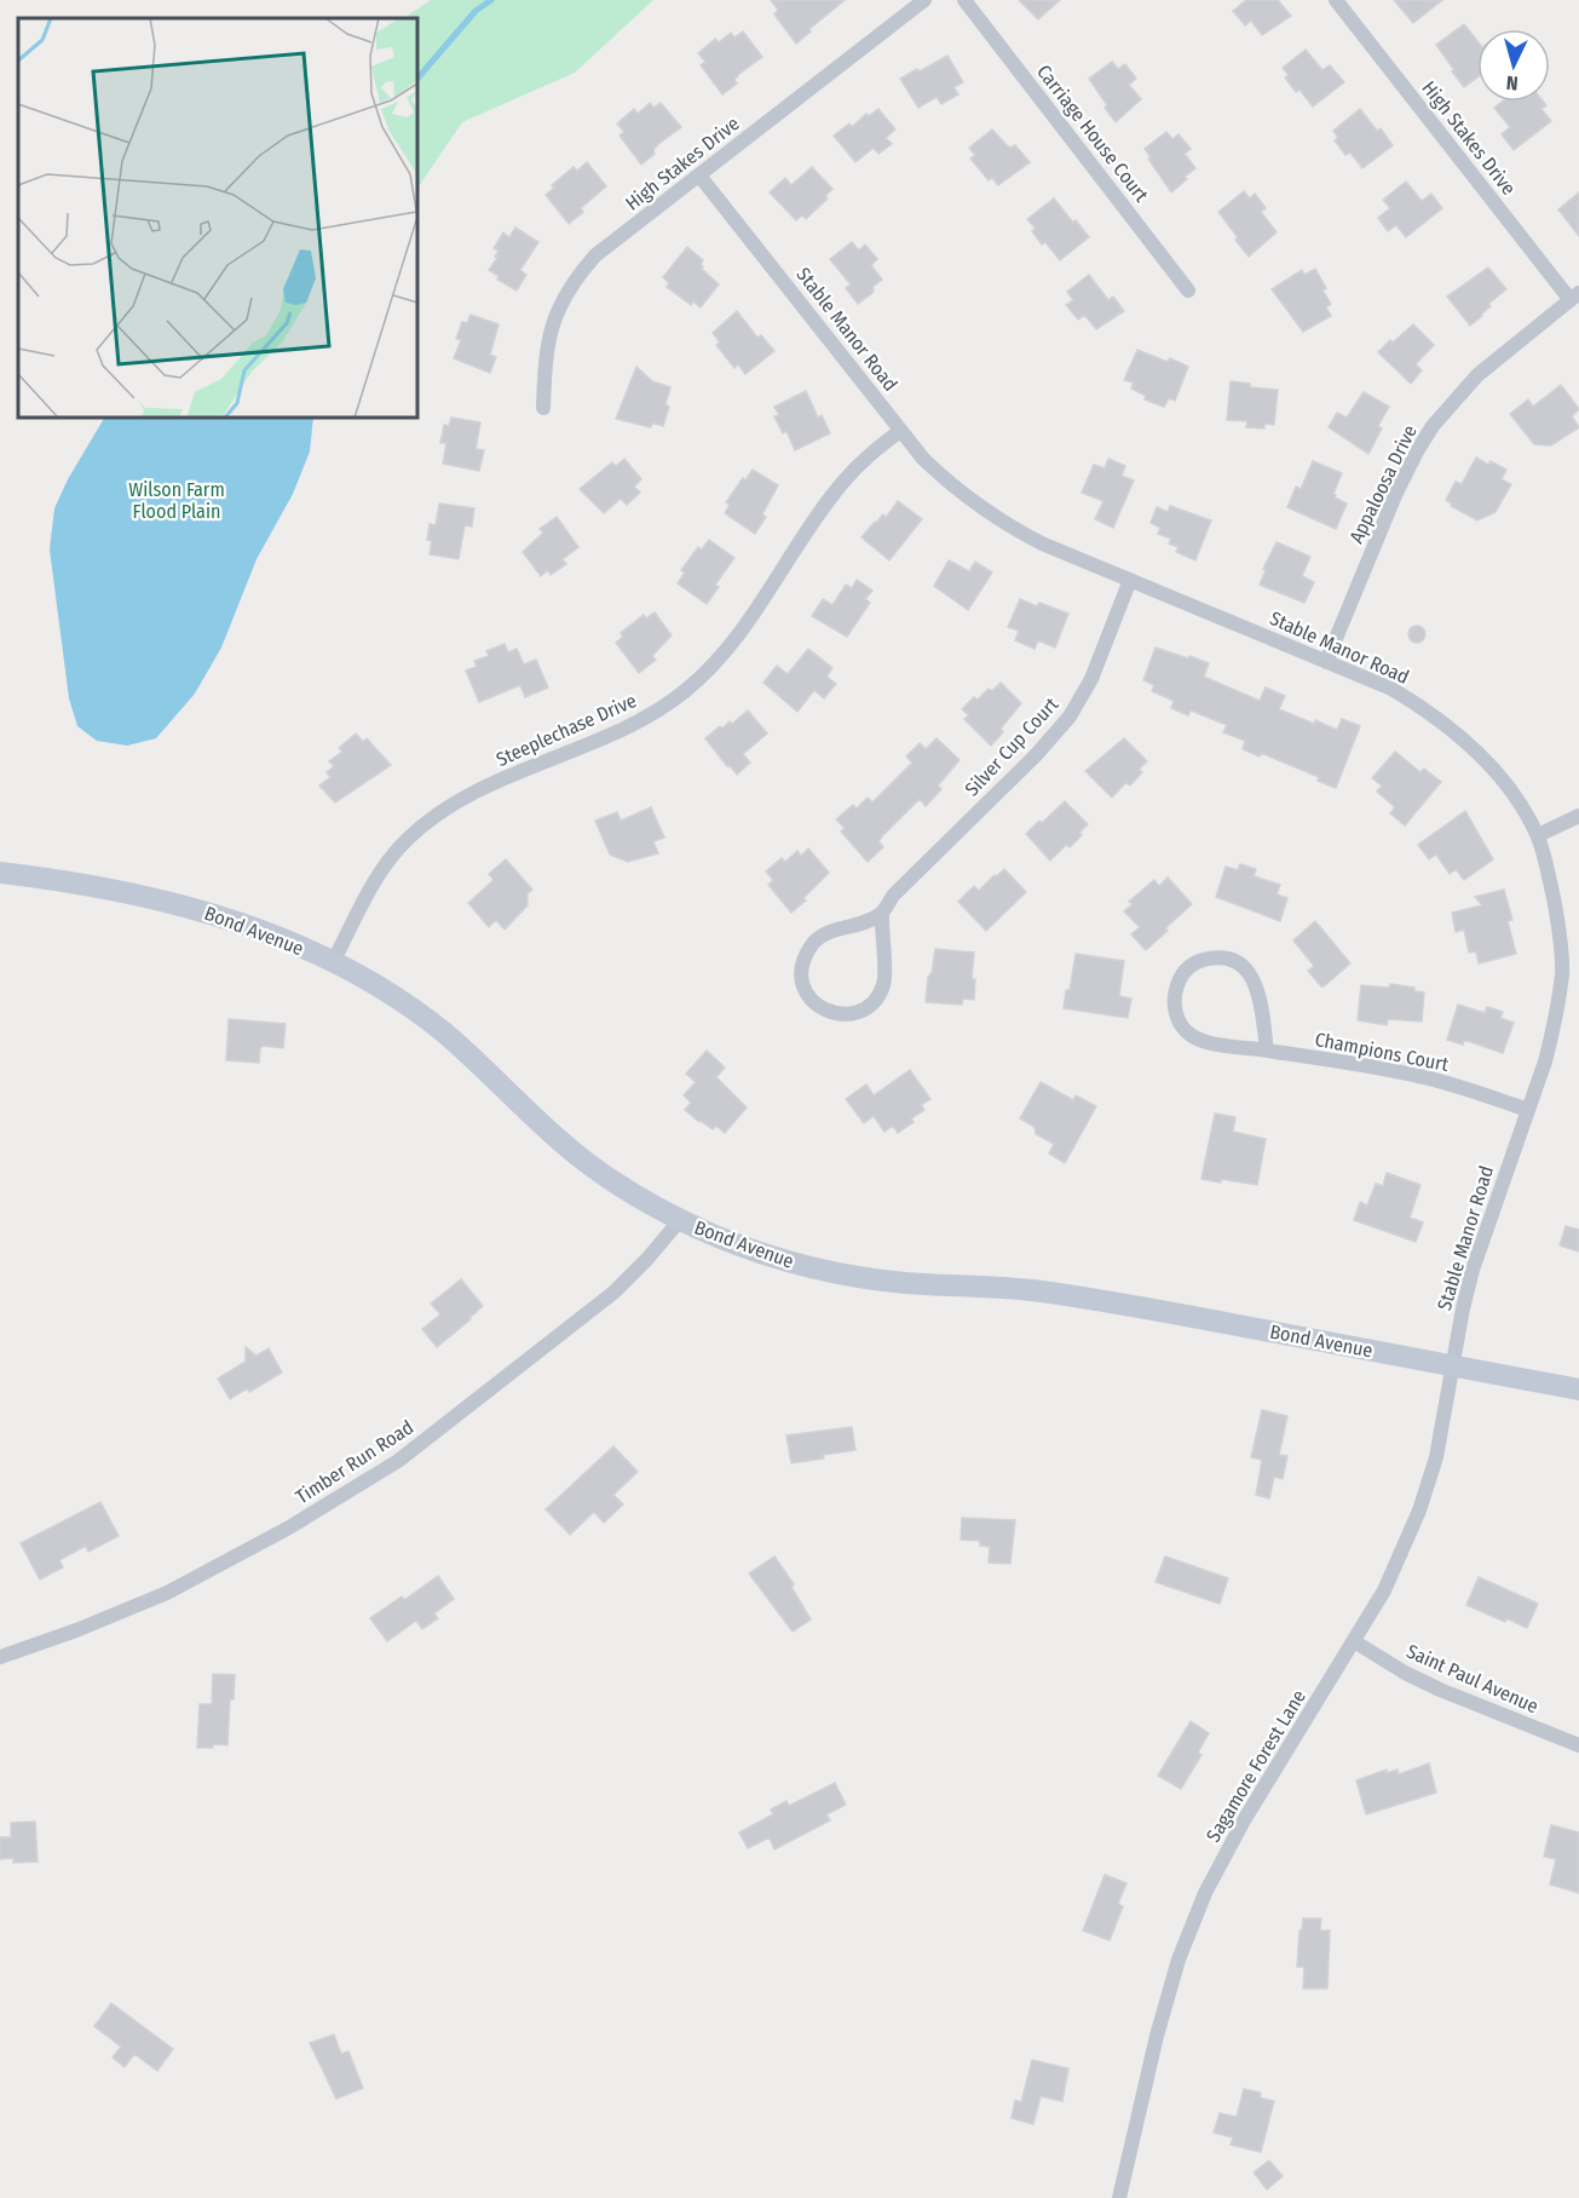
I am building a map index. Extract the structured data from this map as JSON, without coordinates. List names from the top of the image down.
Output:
{
  "streets": {
    "street": [
      "Carriage House Court",
      "High Stakes Drive",
      "Stable Manor Road",
      "Appaloosa Drive",
      "Steeplechase Drive",
      "Silver Cup Court",
      "Bond Avenue",
      "Champions Court",
      "Timber Run Road",
      "Saint Paul Avenue",
      "Sagamore Forest Lane"
    ]
  },
  "crossings": [
    ["High Stakes Drive", "Stable Manor Road"],
    ["High Stakes Drive", "Appaloosa Drive"],
    ["Stable Manor Road", "Appaloosa Drive"],
    ["Stable Manor Road", "Steeplechase Drive"],
    ["Stable Manor Road", "Silver Cup Court"],
    ["Stable Manor Road", "Bond Avenue"],
    ["Stable Manor Road", "Champions Court"],
    ["Stable Manor Road", "Sagamore Forest Lane"],
    ["Steeplechase Drive", "Bond Avenue"],
    ["Bond Avenue", "Timber Run Road"],
    ["Bond Avenue", "Sagamore Forest Lane"],
    ["Saint Paul Avenue", "Sagamore Forest Lane"]
  ],
  "parks": ["Wilson Farm Flood Plain"],
  "north": "bottom"
}
